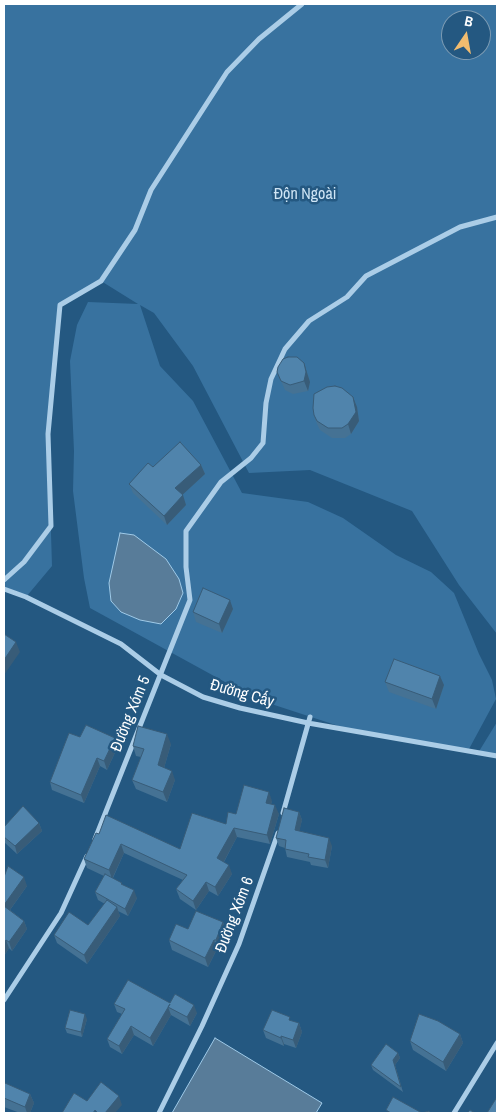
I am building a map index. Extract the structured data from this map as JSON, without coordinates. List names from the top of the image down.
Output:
{
  "streets": {
    "street": ["Đường Cấy", "Đường Xóm 5", "Đường Xóm 6"]
  },
  "crossings": [
    ["Đường Cấy", "Đường Xóm 5"]
  ],
  "parks": ["Độn Ngoài"],
  "north": "top"
}
